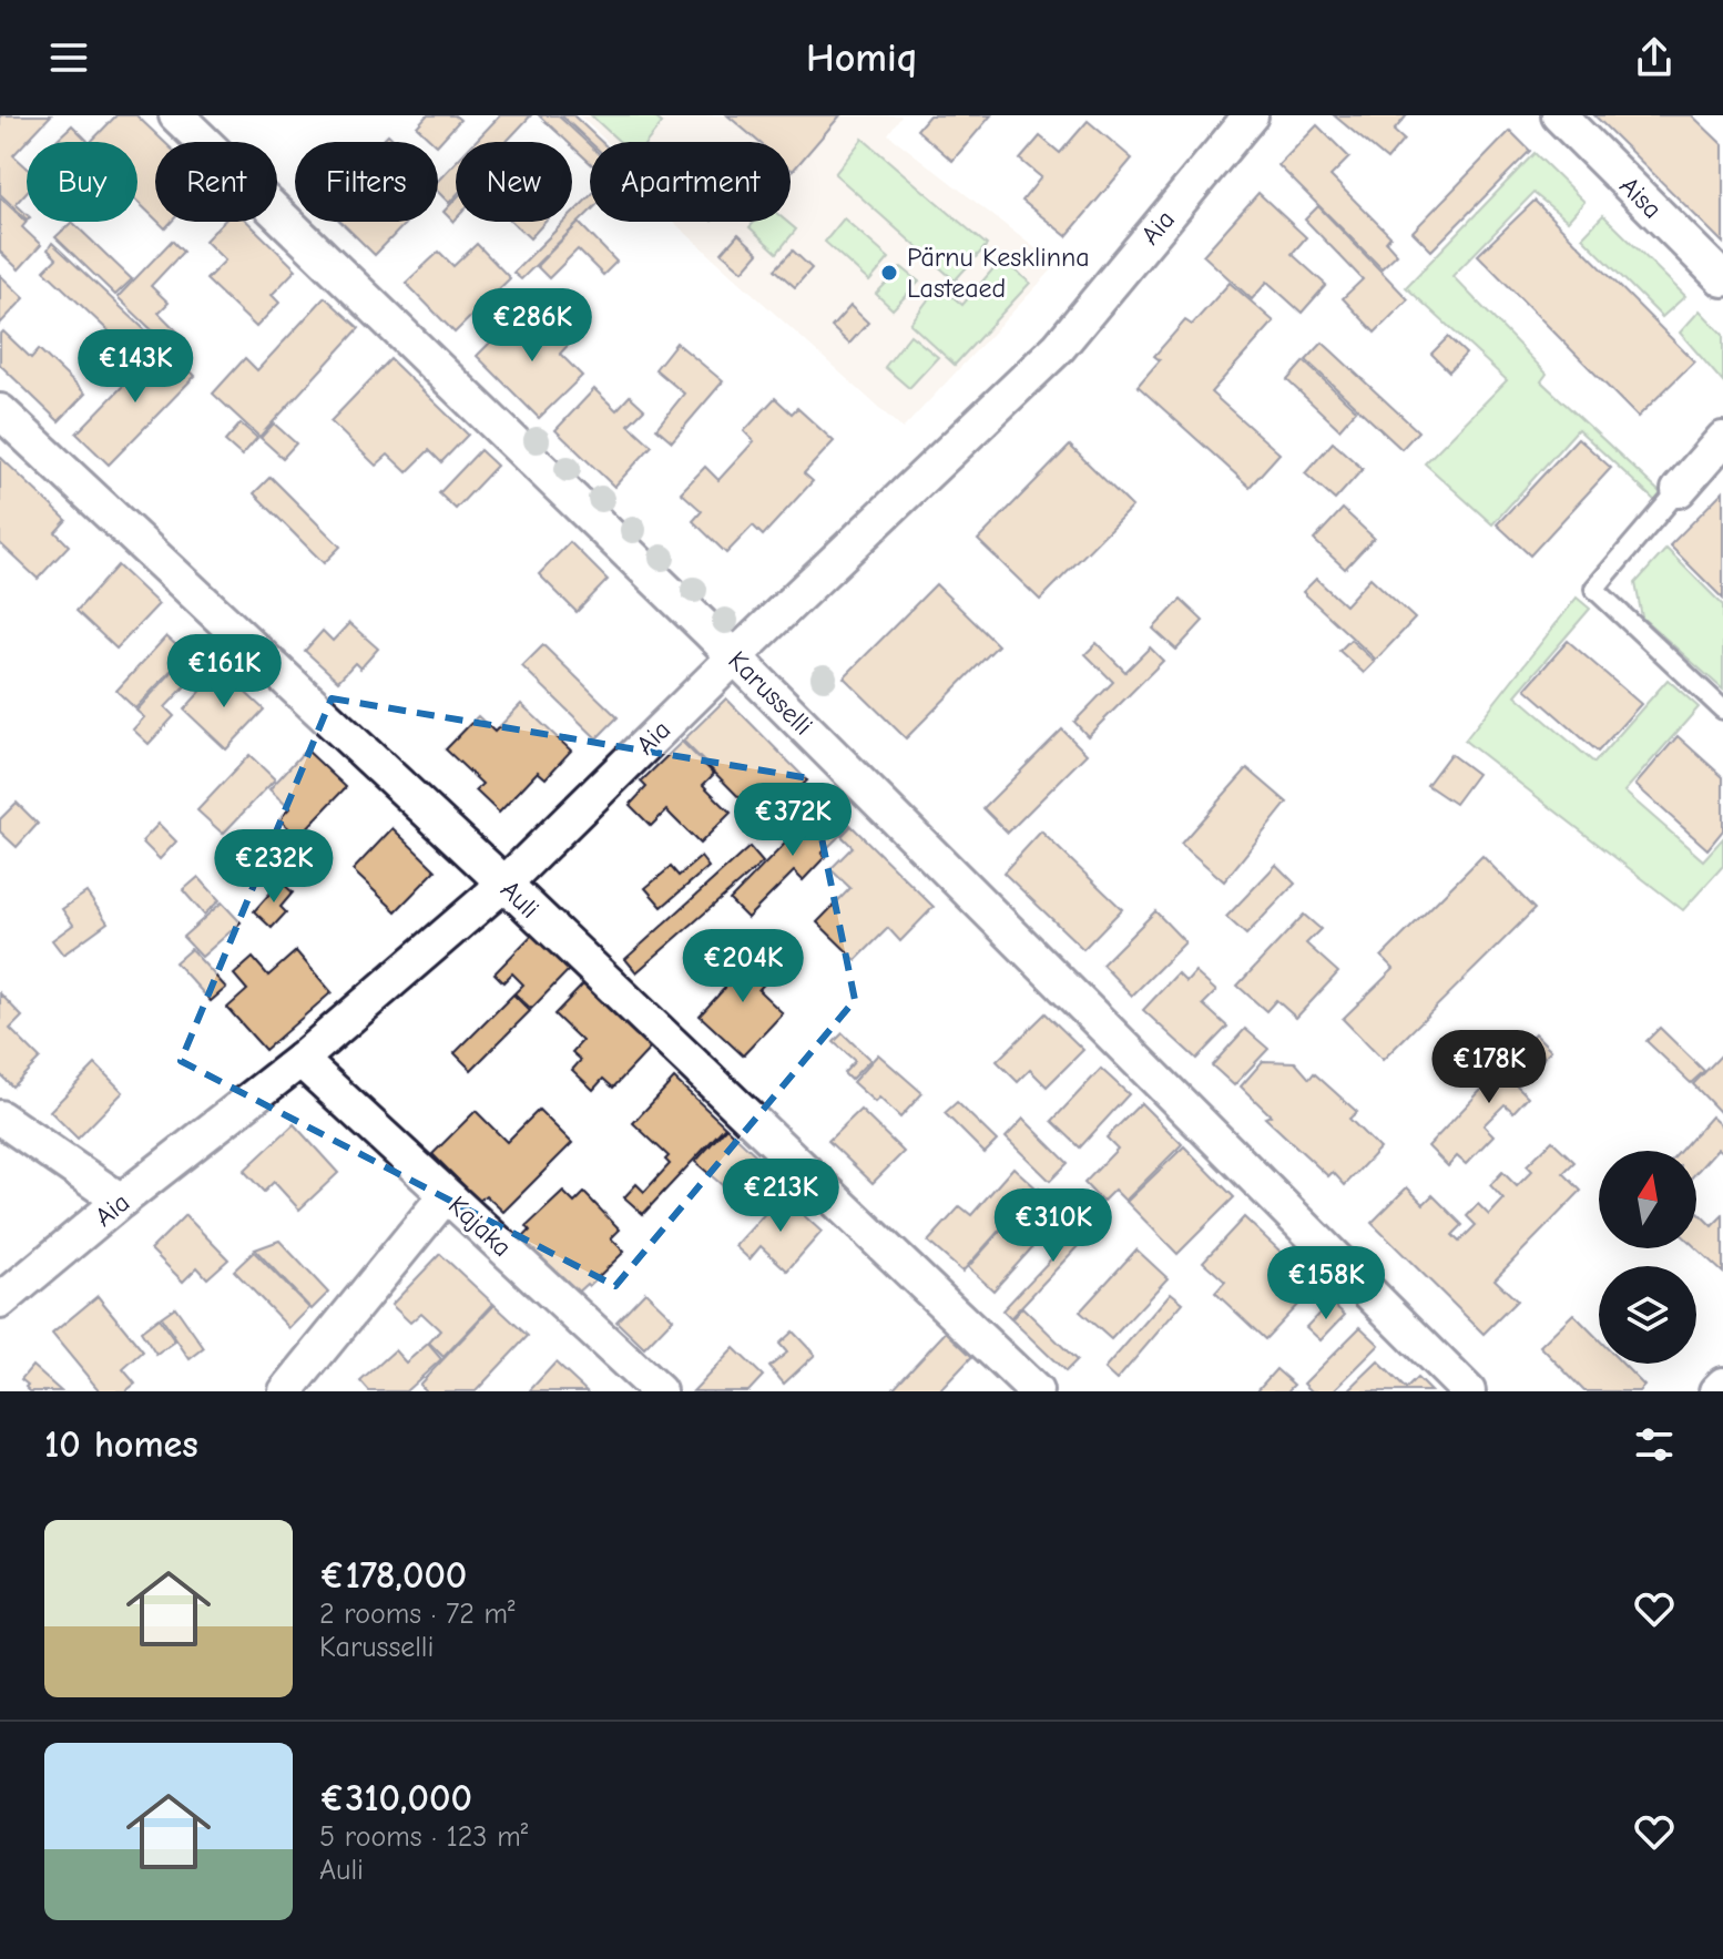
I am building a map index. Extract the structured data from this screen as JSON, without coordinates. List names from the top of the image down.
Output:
{
  "streets": {
    "street": [
      "Aisa",
      "Aia",
      "Karusselli",
      "Auli",
      "Kajaka"
    ]
  },
  "crossings": [
    ["Aia", "Karusselli"],
    ["Aia", "Auli"],
    ["Aia", "Kajaka"]
  ],
  "places": ["Pärnu Kesklinna Lasteaed"],
  "north": "top",
  "page": {
    "header": "Homiq",
    "chip": [
      "Buy",
      "Rent",
      "Filters",
      "New",
      "Apartment"
    ],
    "price": [
      "€286K",
      "€143K",
      "€161K",
      "€372K",
      "€232K",
      "€204K",
      "€178K",
      "€213K",
      "€310K",
      "€158K"
    ],
    "heading": "10 homes",
    "list": [
      {
        "name": "€178,000",
        "note": "2 rooms · 72 m² · Karusselli"
      },
      {
        "name": "€310,000",
        "note": "5 rooms · 123 m² · Auli"
      }
    ]
  }
}
